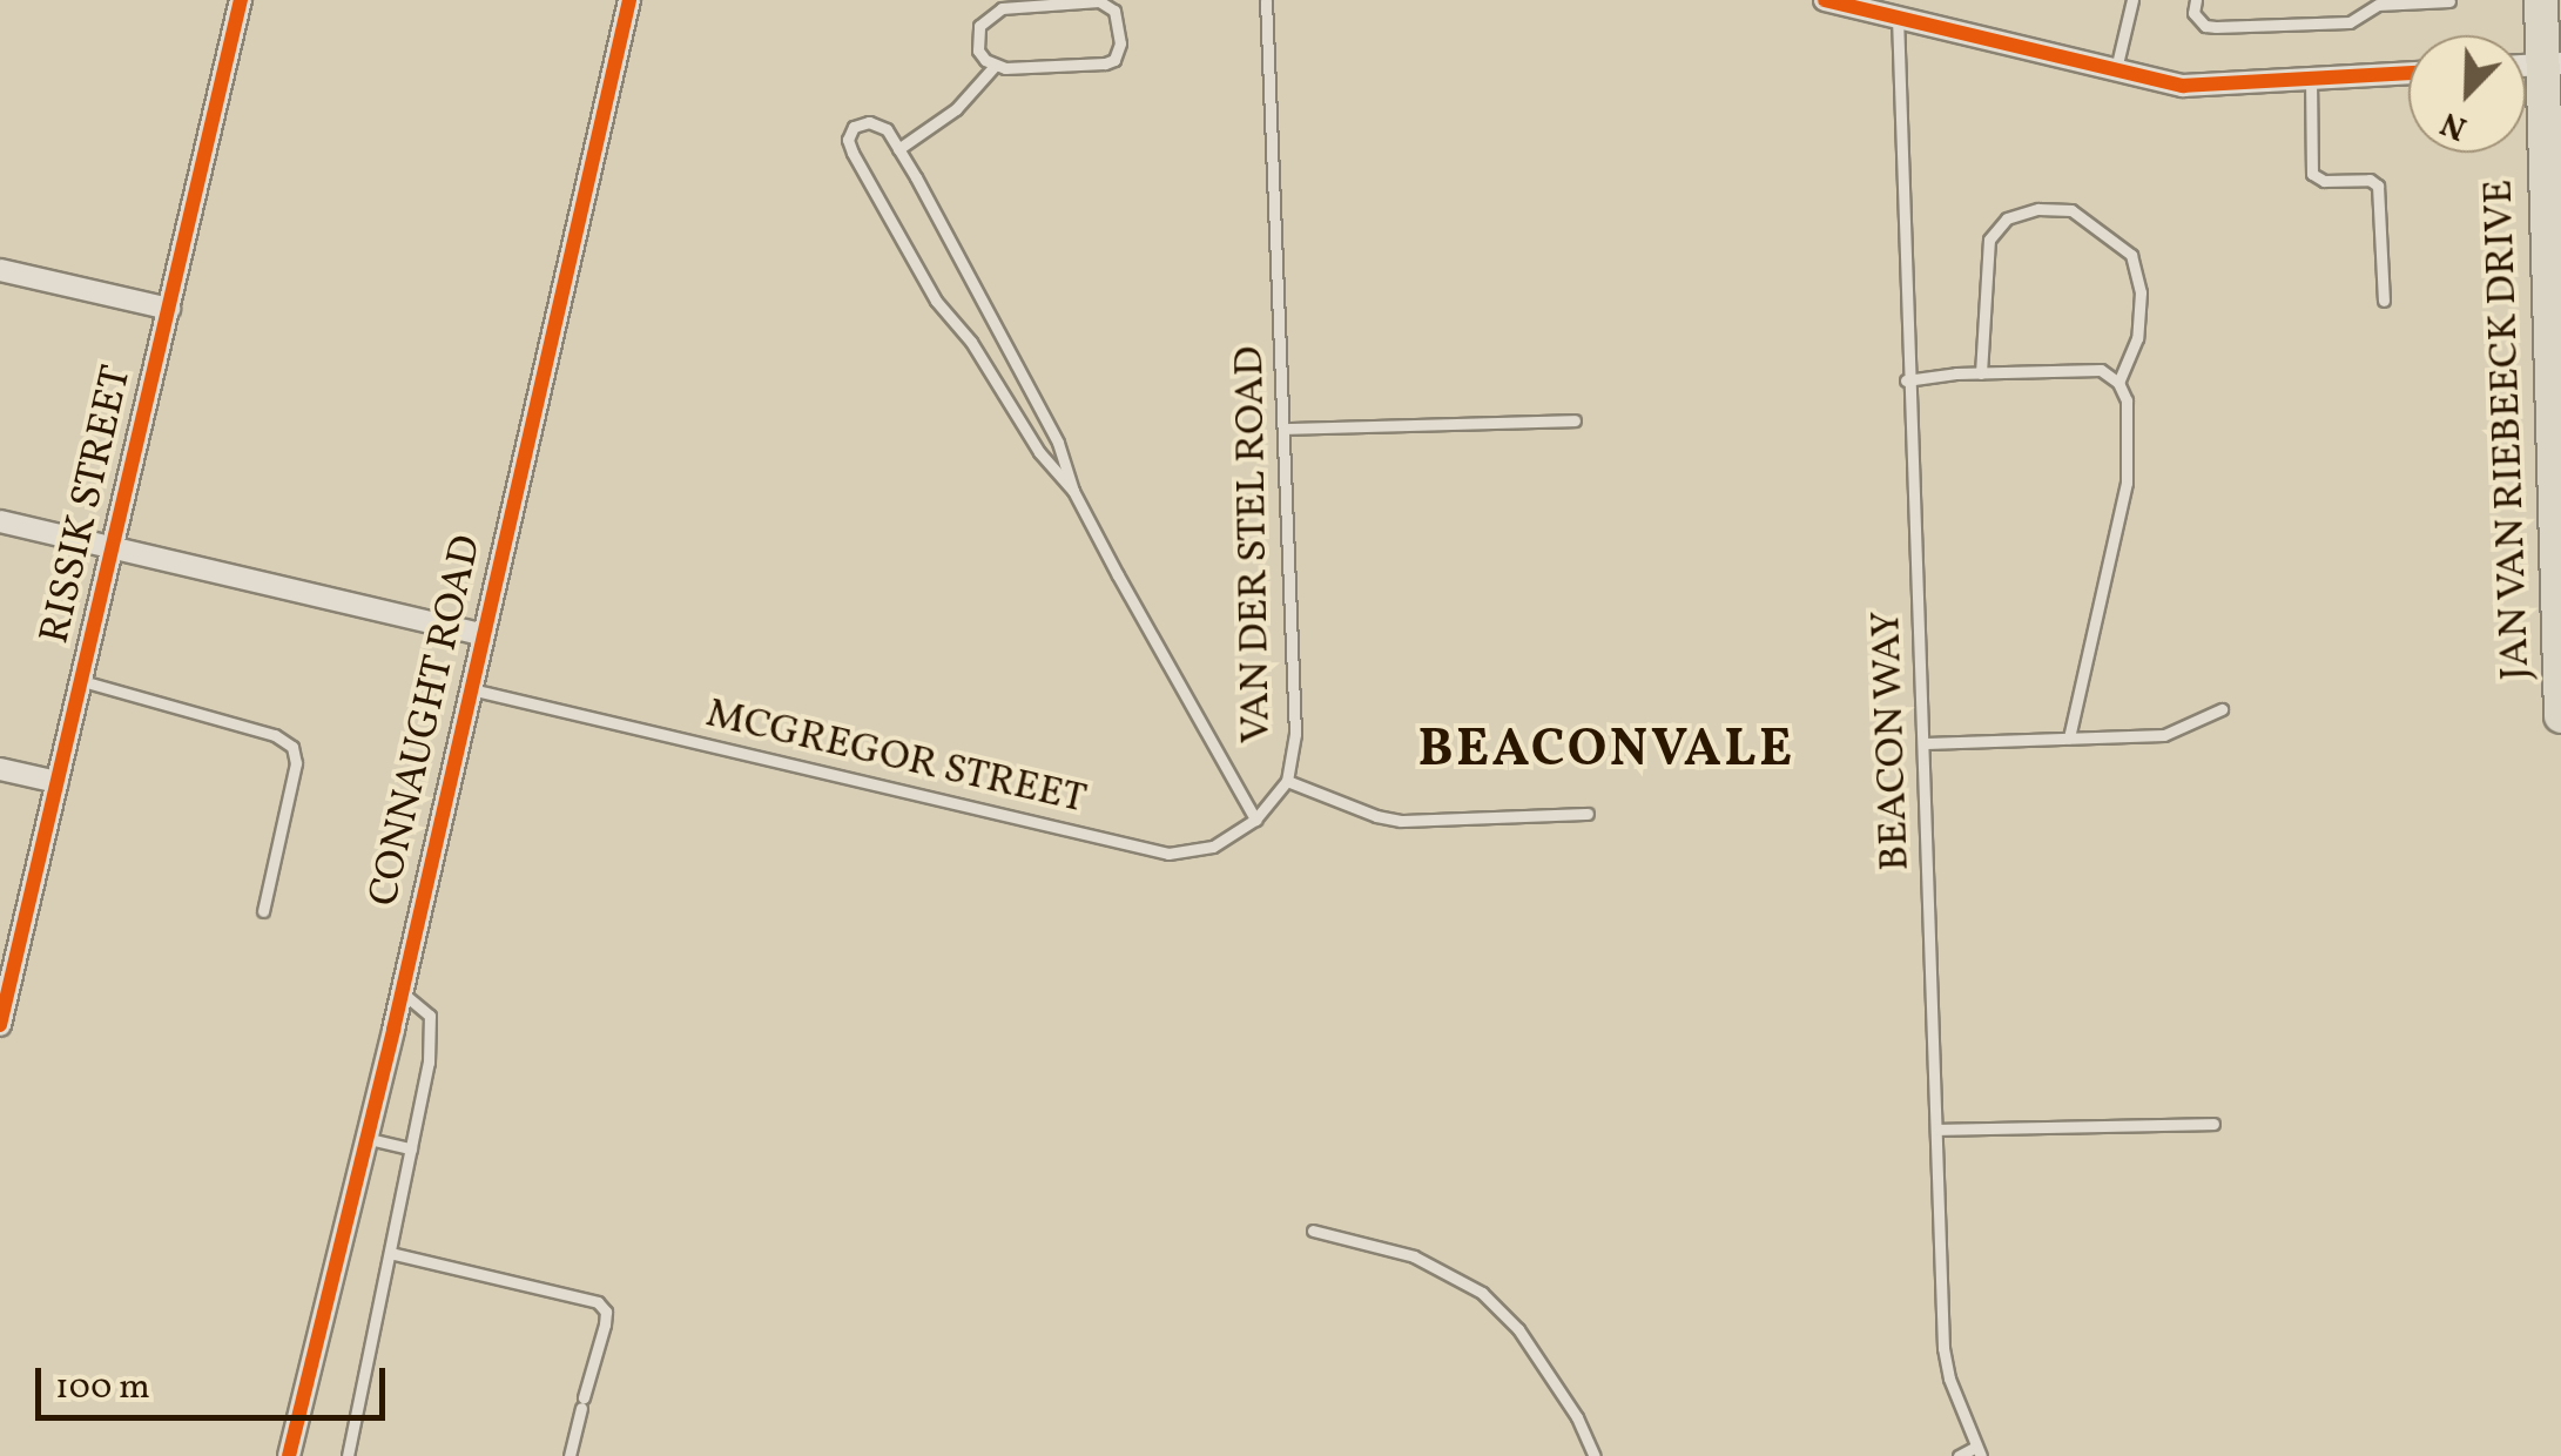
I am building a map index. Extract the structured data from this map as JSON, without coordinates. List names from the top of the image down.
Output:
{
  "streets": {
    "main road": ["JAN VAN RIEBEECK DRIVE"],
    "street": ["RISSIK STREET", "CONNAUGHT ROAD"],
    "lane": ["VAN DER STEL ROAD", "BEACON WAY", "MCGREGOR STREET"]
  },
  "crossings": [
    ["VAN DER STEL ROAD", "MCGREGOR STREET"],
    ["CONNAUGHT ROAD", "MCGREGOR STREET"]
  ],
  "districts": ["BEACONVALE"],
  "scale_bar": "100 m",
  "north": "bottom left"
}
